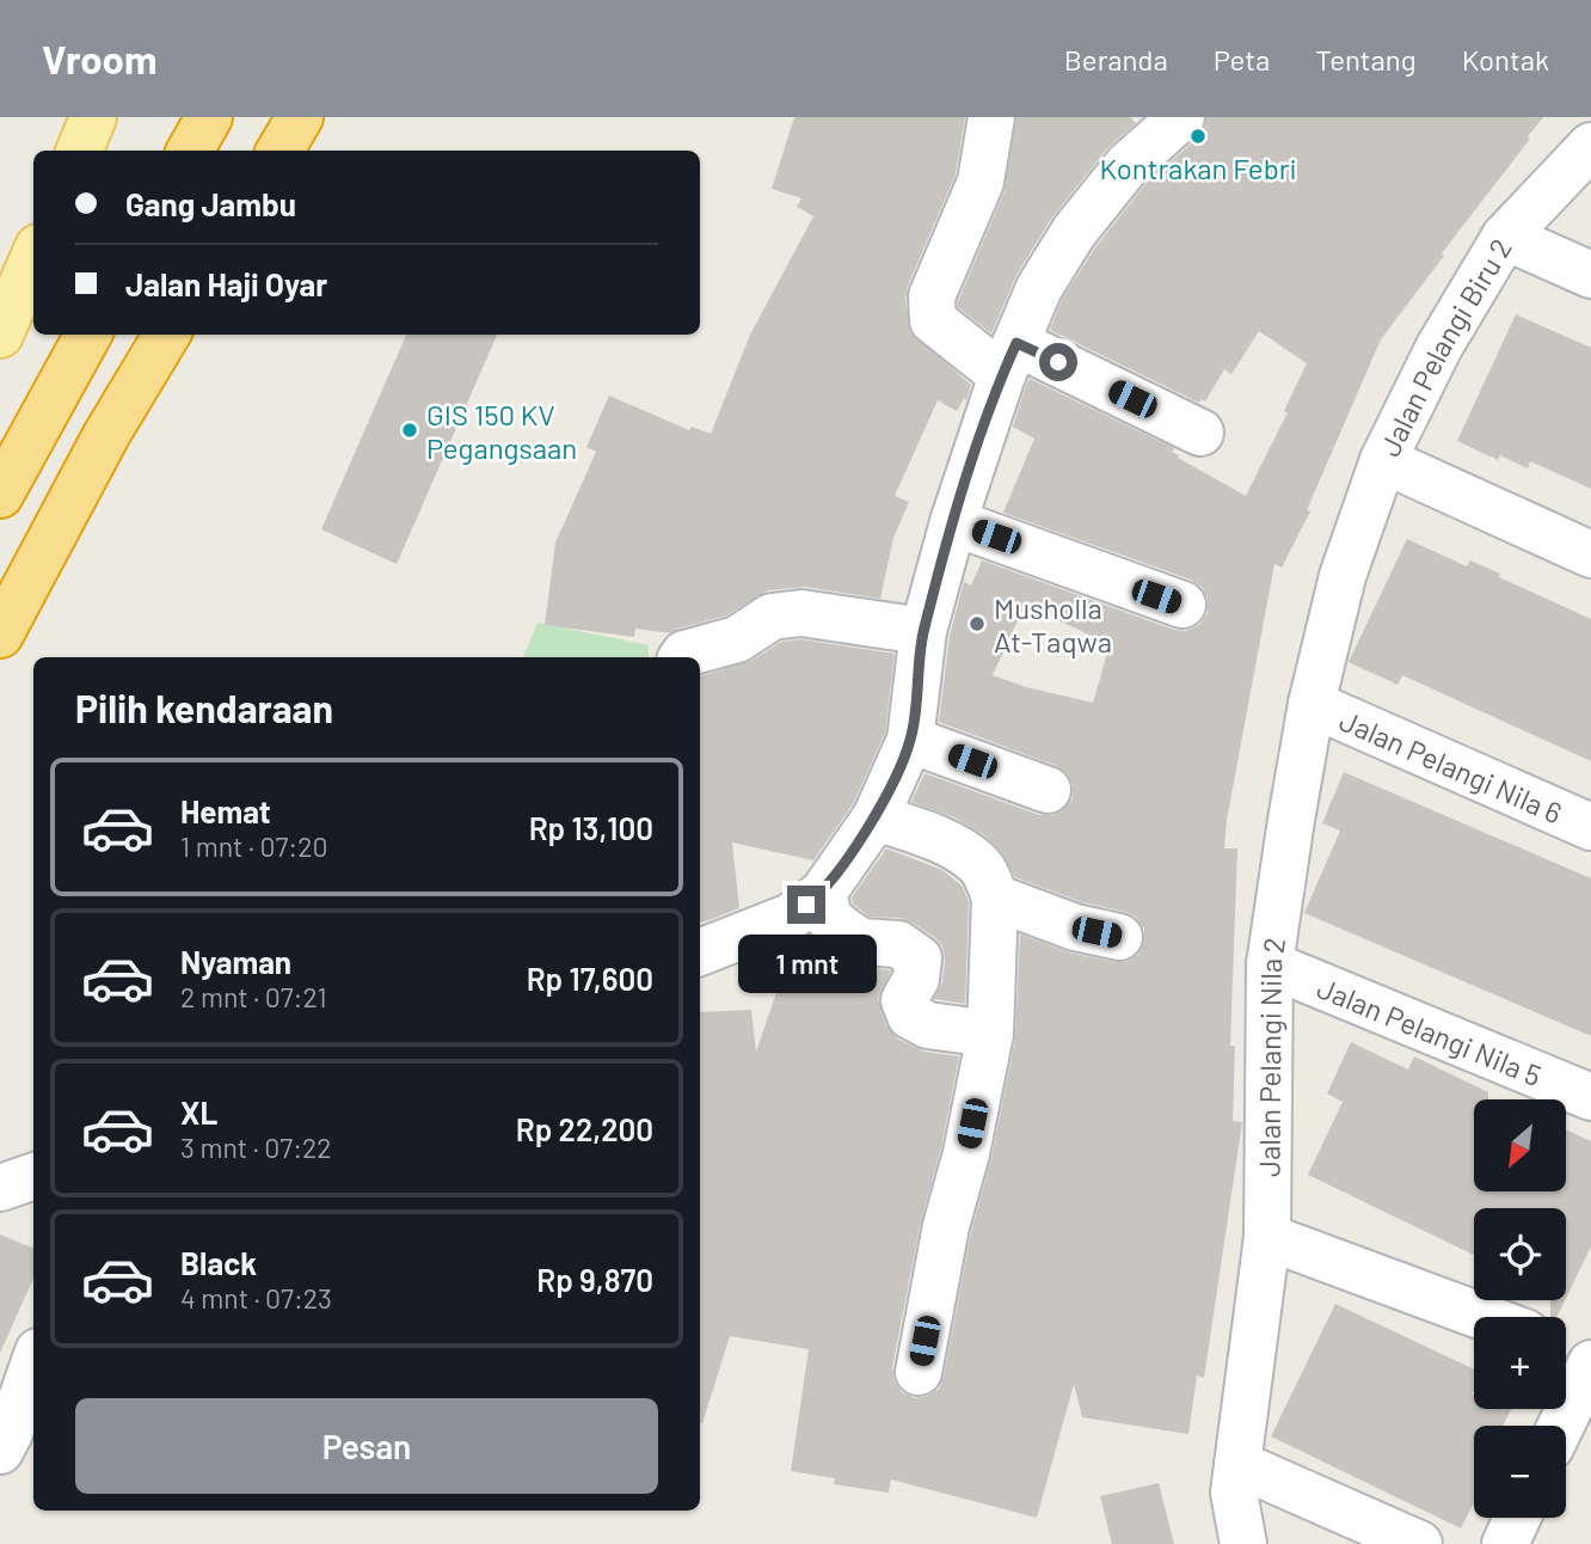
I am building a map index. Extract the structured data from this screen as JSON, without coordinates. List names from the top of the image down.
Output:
{
  "streets": {
    "street": [
      "Jalan Pelangi Biru 2",
      "Jalan Pelangi Nila 6",
      "Jalan Pelangi Nila 5",
      "Jalan Pelangi Nila 2"
    ]
  },
  "crossings": [
    ["Jalan Pelangi Biru 2", "Jalan Pelangi Nila 2"],
    ["Jalan Pelangi Nila 6", "Jalan Pelangi Nila 2"],
    ["Jalan Pelangi Nila 5", "Jalan Pelangi Nila 2"]
  ],
  "places": ["Kontrakan Febri", "GIS 150 KV Pegangsaan", "Musholla At-Taqwa"],
  "north": "bottom left",
  "page": {
    "header": "Vroom",
    "nav": [
      "Beranda",
      "Peta",
      "Tentang",
      "Kontak"
    ],
    "banner": ["Gang Jambu", "Jalan Haji Oyar"],
    "heading": "Pilih kendaraan",
    "list": [
      {
        "name": "Hemat",
        "note": "1 mnt · 07:20",
        "value": "Rp 13,100"
      },
      {
        "name": "Nyaman",
        "note": "2 mnt · 07:21",
        "value": "Rp 17,600"
      },
      {
        "name": "XL",
        "note": "3 mnt · 07:22",
        "value": "Rp 22,200"
      },
      {
        "name": "Black",
        "note": "4 mnt · 07:23",
        "value": "Rp 9,870"
      }
    ],
    "bubble": "1 mnt",
    "map_buttons": ["+", "−"],
    "buttons": "Pesan"
  }
}
